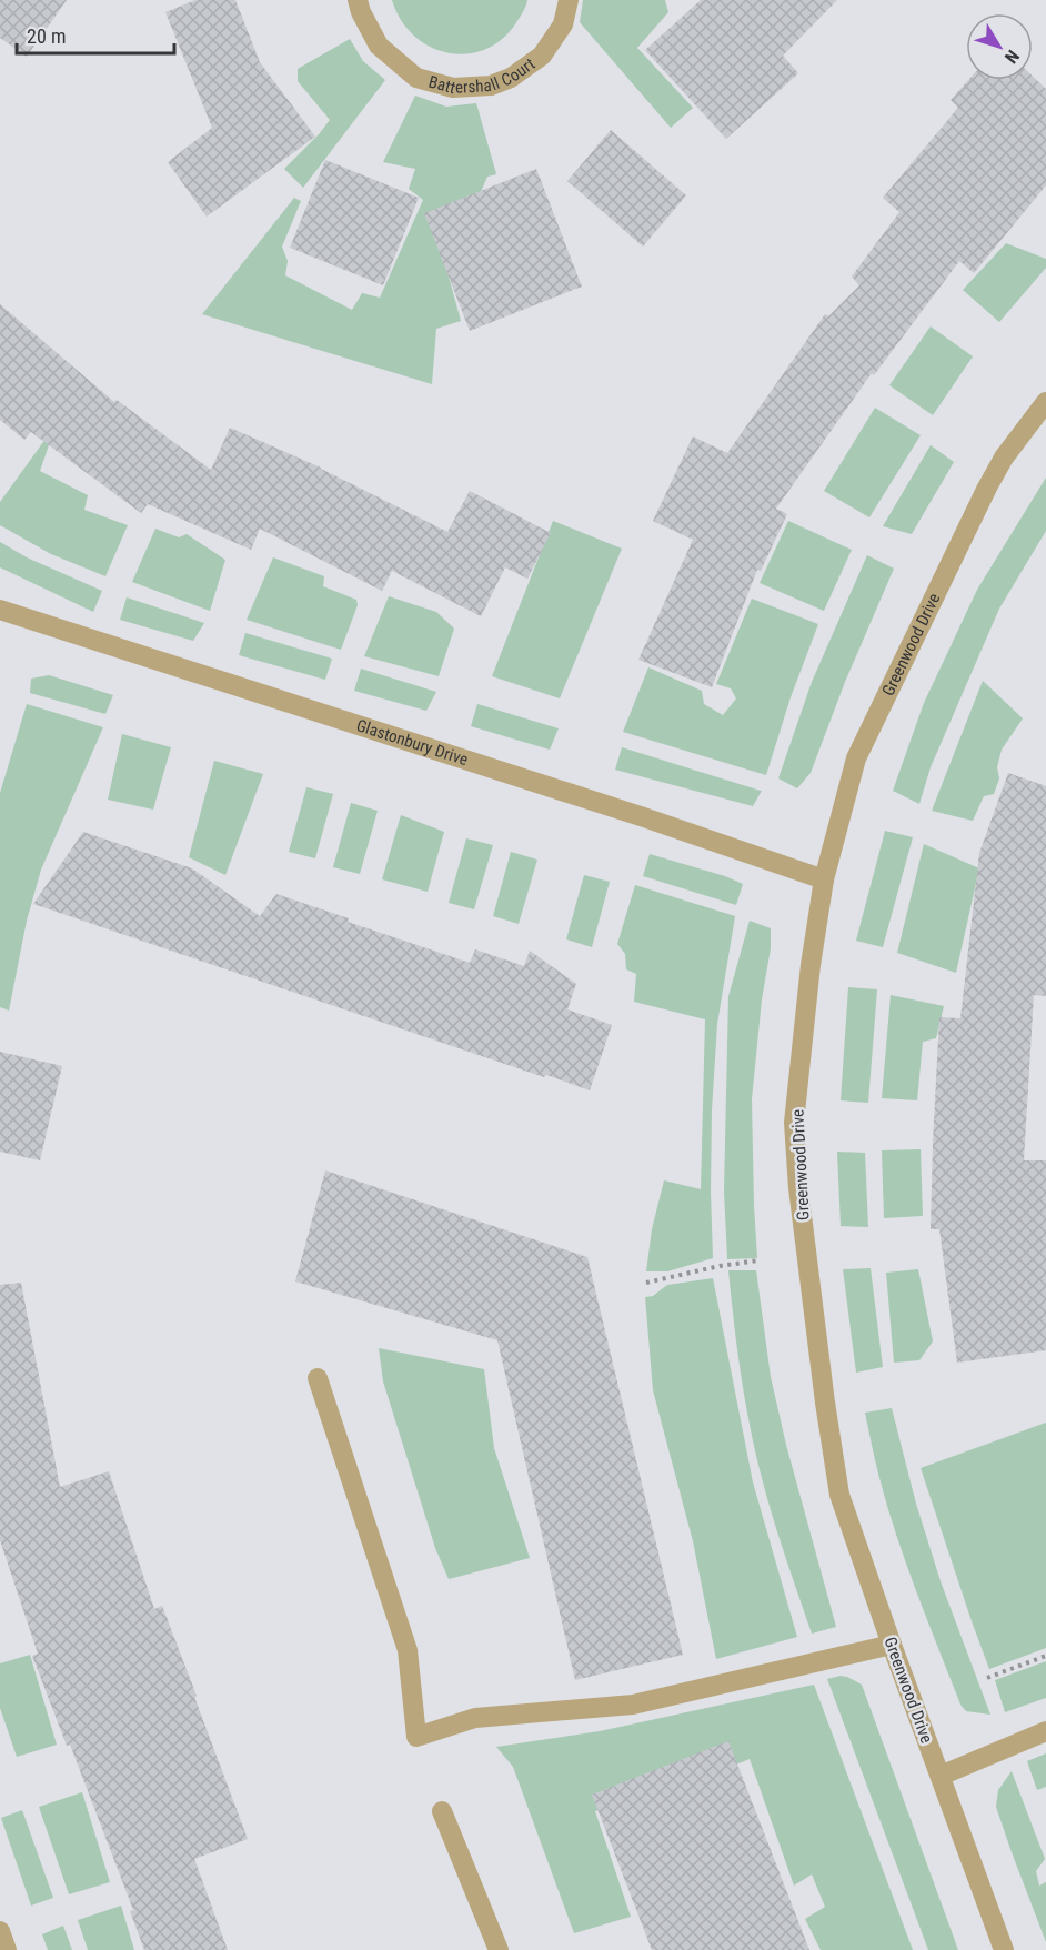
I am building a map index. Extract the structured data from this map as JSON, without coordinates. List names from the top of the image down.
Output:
{
  "streets": {
    "street": ["Battershall Court", "Greenwood Drive", "Glastonbury Drive"]
  },
  "crossings": [
    ["Greenwood Drive", "Glastonbury Drive"]
  ],
  "scale_bar": "20 m",
  "north": "bottom right"
}
